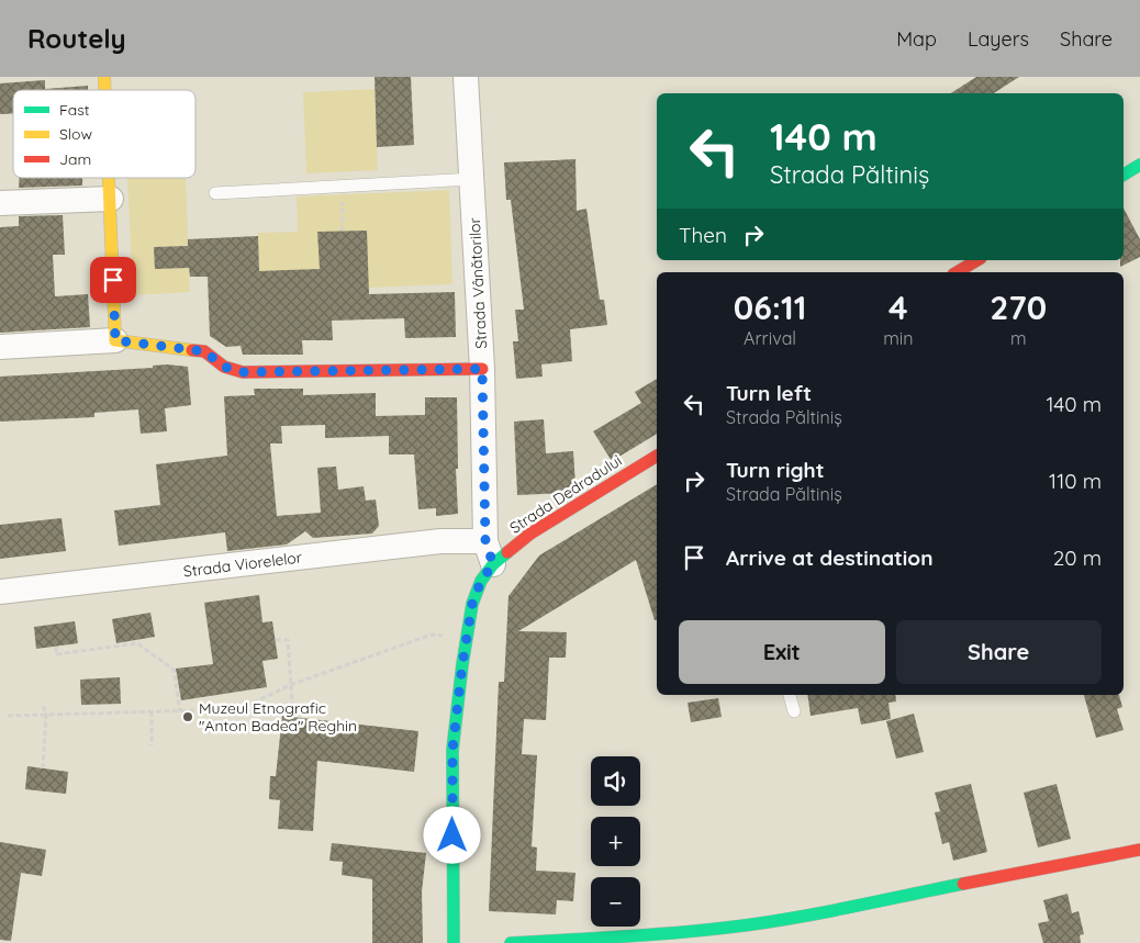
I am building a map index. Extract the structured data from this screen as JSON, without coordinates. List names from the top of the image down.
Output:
{
  "streets": {
    "street": ["Strada Vânătorilor", "Strada Dedradului", "Strada Viorelelor"]
  },
  "crossings": [
    ["Strada Vânătorilor", "Strada Dedradului"],
    ["Strada Vânătorilor", "Strada Viorelelor"]
  ],
  "places": ["Muzeul Etnografic \"Anton Badea\" Reghin"],
  "legend": ["Fast", "Slow", "Jam"],
  "page": {
    "header": "Routely",
    "nav": ["Map", "Layers", "Share"],
    "turn": ["140 m", "Strada Păltiniș"],
    "then": "Then",
    "eta": [
      "06:11",
      "Arrival",
      "4",
      "min",
      "270",
      "m"
    ],
    "list": [
      {
        "name": "Turn left",
        "note": "Strada Păltiniș",
        "value": "140 m"
      },
      {
        "name": "Turn right",
        "note": "Strada Păltiniș",
        "value": "110 m"
      },
      {
        "name": "Arrive at destination",
        "value": "20 m"
      }
    ],
    "buttons": ["Exit", "Share"],
    "map_buttons": ["+", "−"]
  }
}
